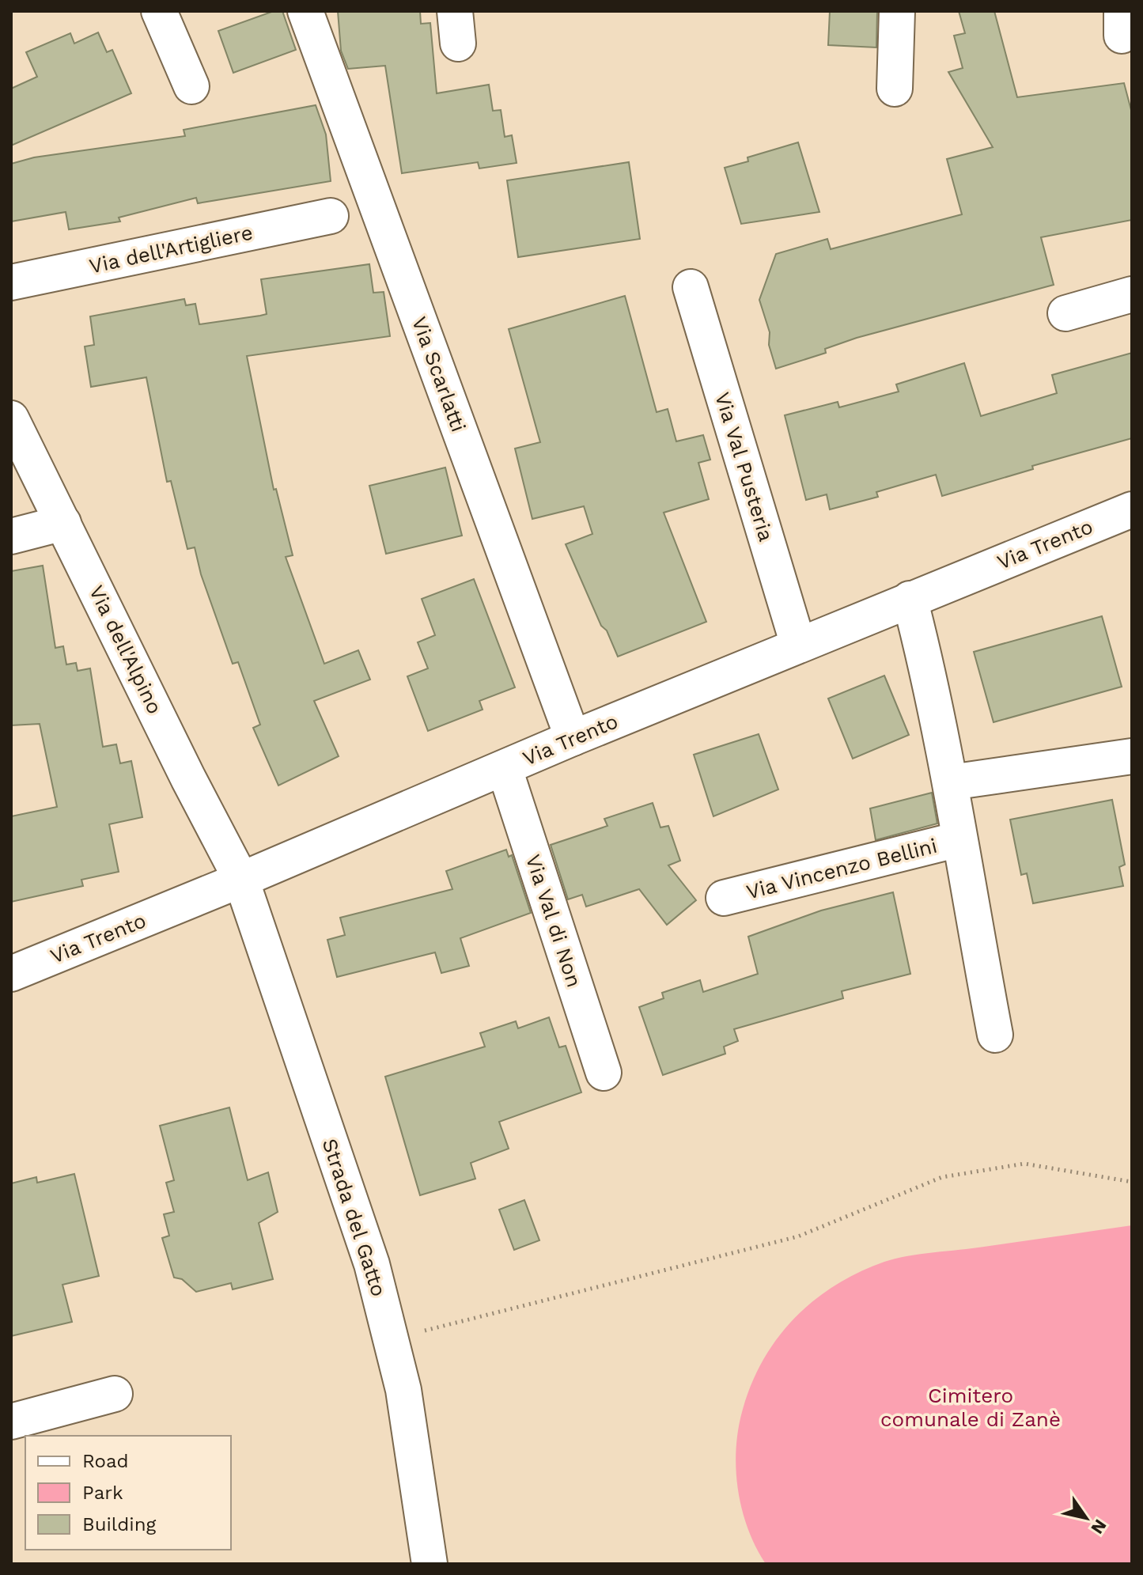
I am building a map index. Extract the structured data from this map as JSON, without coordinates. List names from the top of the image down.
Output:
{
  "streets": {
    "street": [
      "Via dell'Artigliere",
      "Via Scarlatti",
      "Via Val Pusteria",
      "Via Trento",
      "Via dell'Alpino",
      "Via Vincenzo Bellini",
      "Via Val di Non",
      "Strada del Gatto"
    ]
  },
  "crossings": [
    ["Via Scarlatti", "Via Trento"],
    ["Via Val Pusteria", "Via Trento"],
    ["Via Trento", "Via dell'Alpino"],
    ["Via Trento", "Via Vincenzo Bellini"],
    ["Via Trento", "Via Val di Non"],
    ["Via Trento", "Strada del Gatto"],
    ["Via dell'Alpino", "Strada del Gatto"]
  ],
  "parks": ["Cimitero comunale di Zanè"],
  "legend": ["Road", "Park", "Building"],
  "north": "bottom right"
}
